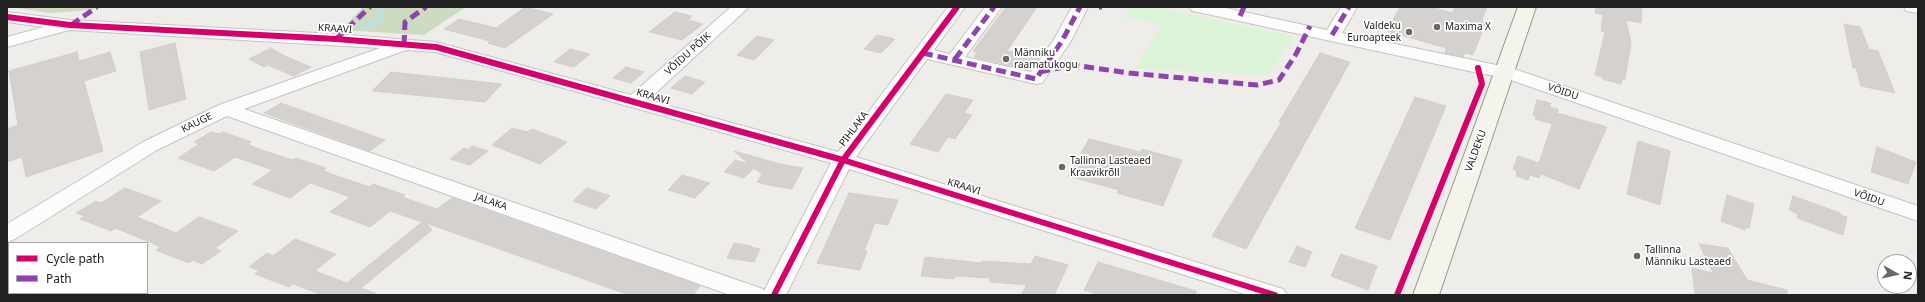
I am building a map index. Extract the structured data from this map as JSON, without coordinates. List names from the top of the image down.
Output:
{
  "streets": {
    "street": [
      "KRAAVI",
      "VÕIDU PÕIK",
      "VÕIDU",
      "KAUGE",
      "PIHLAKA",
      "VALDEKU",
      "JALAKA"
    ]
  },
  "crossings": [
    ["KRAAVI", "VÕIDU PÕIK"],
    ["KRAAVI", "KAUGE"],
    ["KRAAVI", "PIHLAKA"],
    ["VÕIDU", "VALDEKU"],
    ["KAUGE", "JALAKA"]
  ],
  "places": [
    "Maxima X",
    "Valdeku Euroapteek",
    "Männiku raamatukogu",
    "Tallinna Lasteaed Kraavikrõll",
    "Tallinna Männiku Lasteaed"
  ],
  "legend": ["Cycle path", "Path"],
  "north": "right"
}
